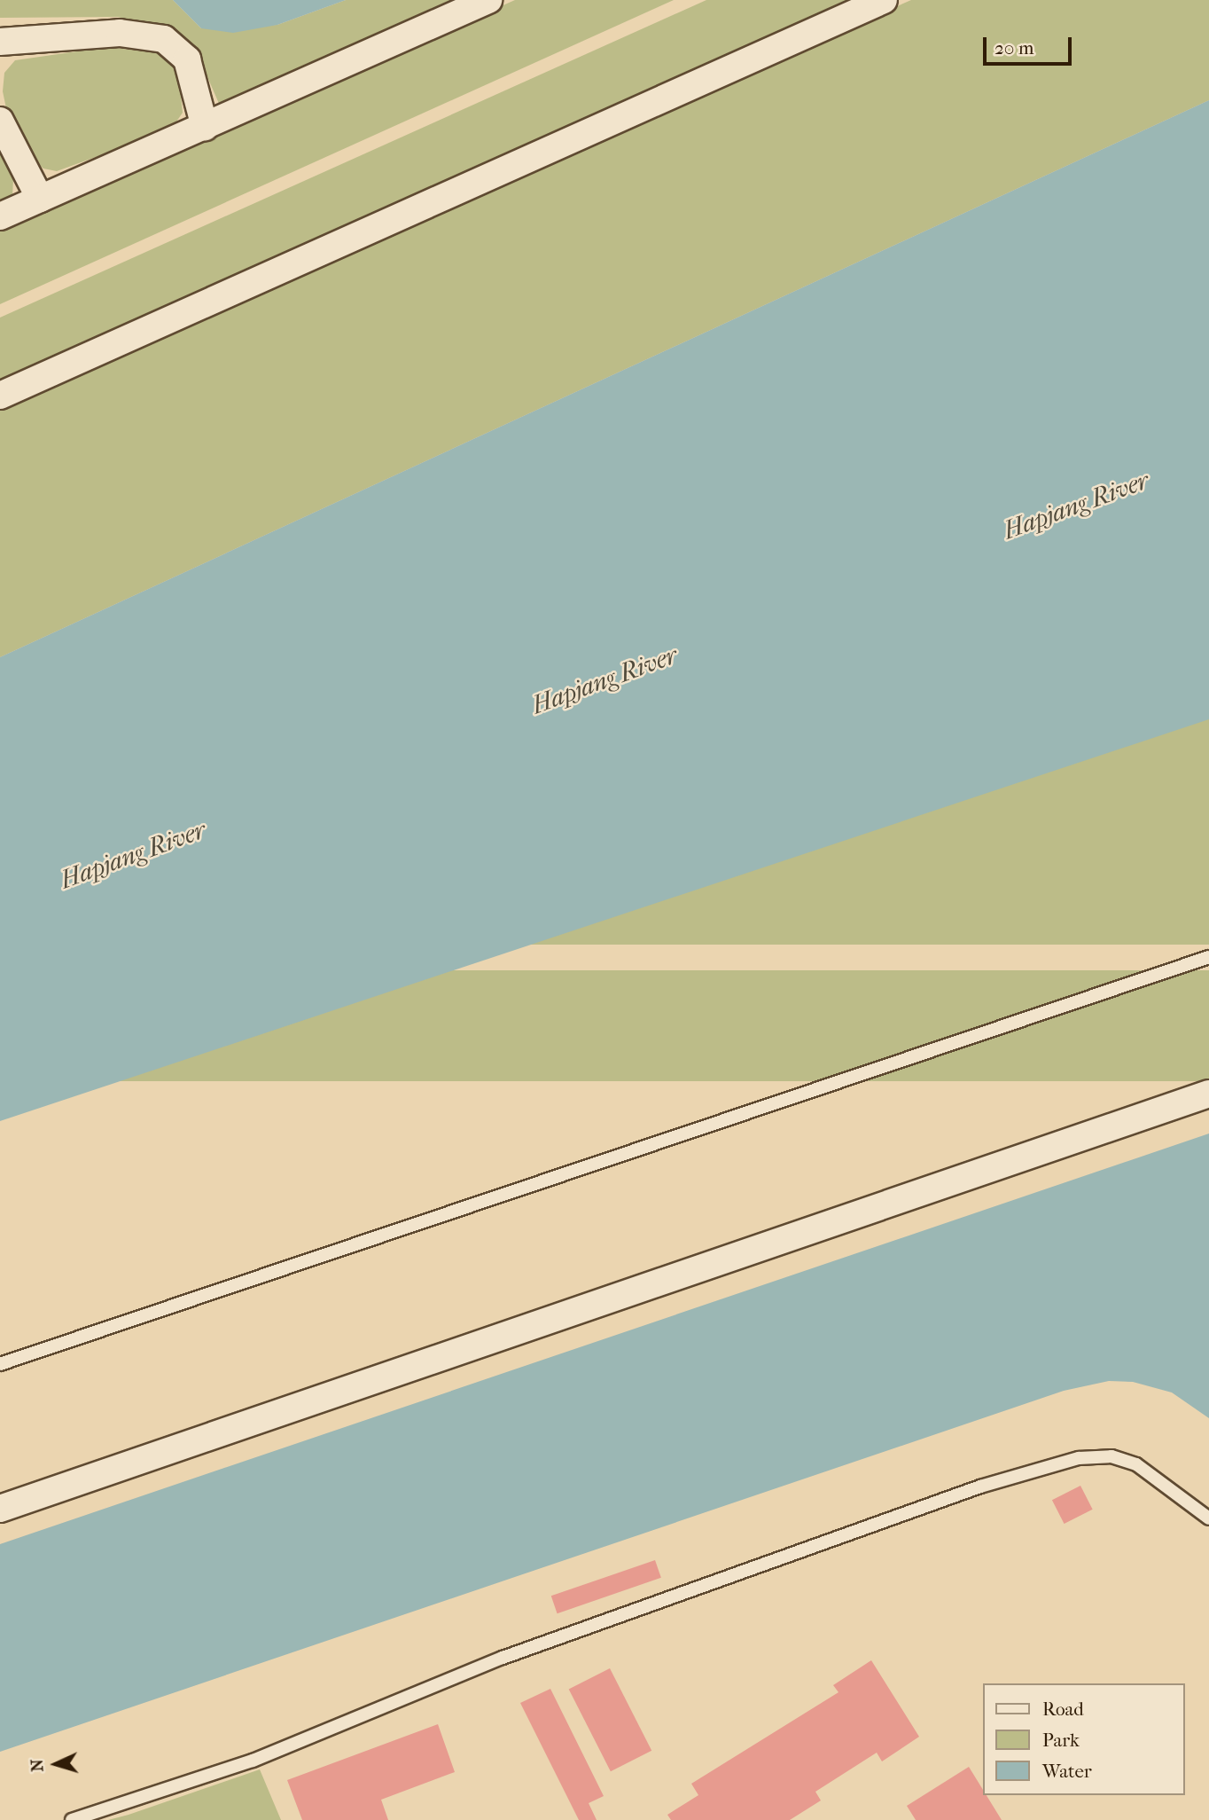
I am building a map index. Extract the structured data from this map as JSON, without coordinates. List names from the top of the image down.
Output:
{
  "water": ["Hapjang River"],
  "legend": ["Road", "Park", "Water"],
  "scale_bar": "20 m",
  "north": "left"
}
